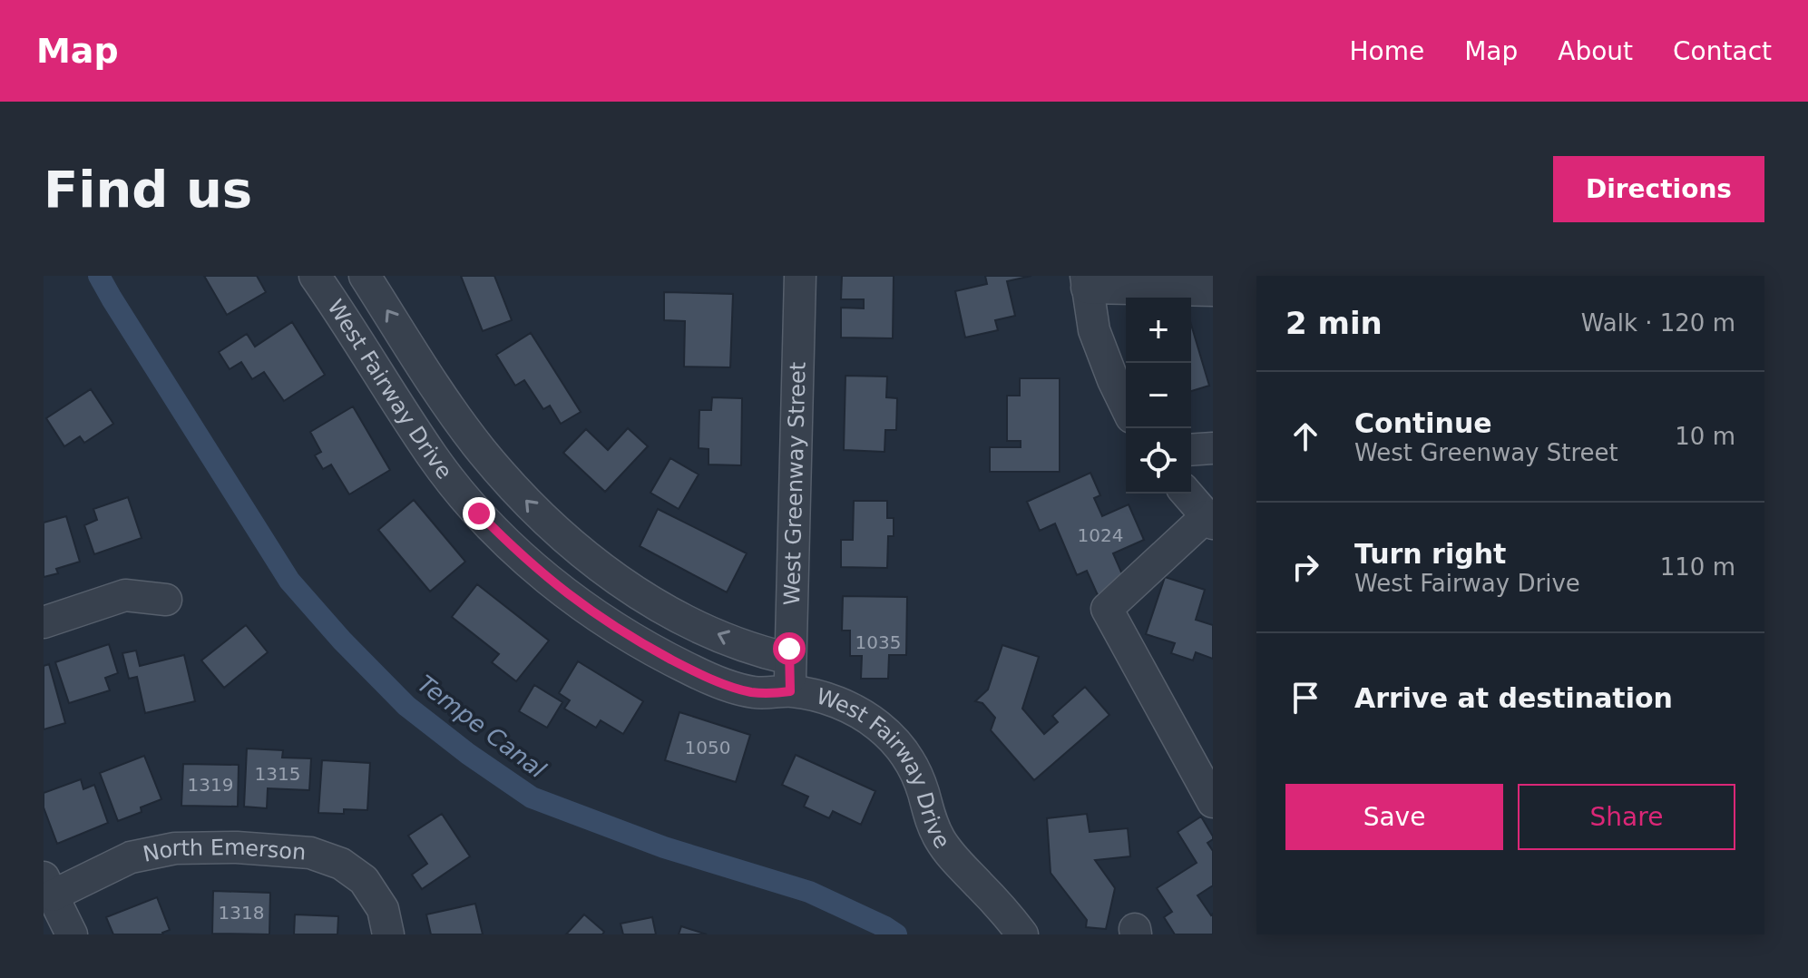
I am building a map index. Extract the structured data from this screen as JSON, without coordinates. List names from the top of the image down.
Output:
{
  "streets": {
    "street": ["West Fairway Drive", "West Greenway Street", "North Emerson"]
  },
  "crossings": [
    ["West Fairway Drive", "West Greenway Street"]
  ],
  "water": ["Tempe Canal"],
  "house_numbers": [
    "1024",
    "1035",
    "1050",
    "1315",
    "1319",
    "1318"
  ],
  "page": {
    "header": "Map",
    "nav": [
      "Home",
      "Map",
      "About",
      "Contact"
    ],
    "buttons": [
      "Directions",
      ["Save", "Share"]
    ],
    "title": "Find us",
    "heading": ["2 min", "Walk · 120 m"],
    "map_buttons": ["+", "−"],
    "list": [
      ["Continue", "West Greenway Street", "10 m"],
      ["Turn right", "West Fairway Drive", "110 m"],
      "Arrive at destination"
    ]
  }
}
